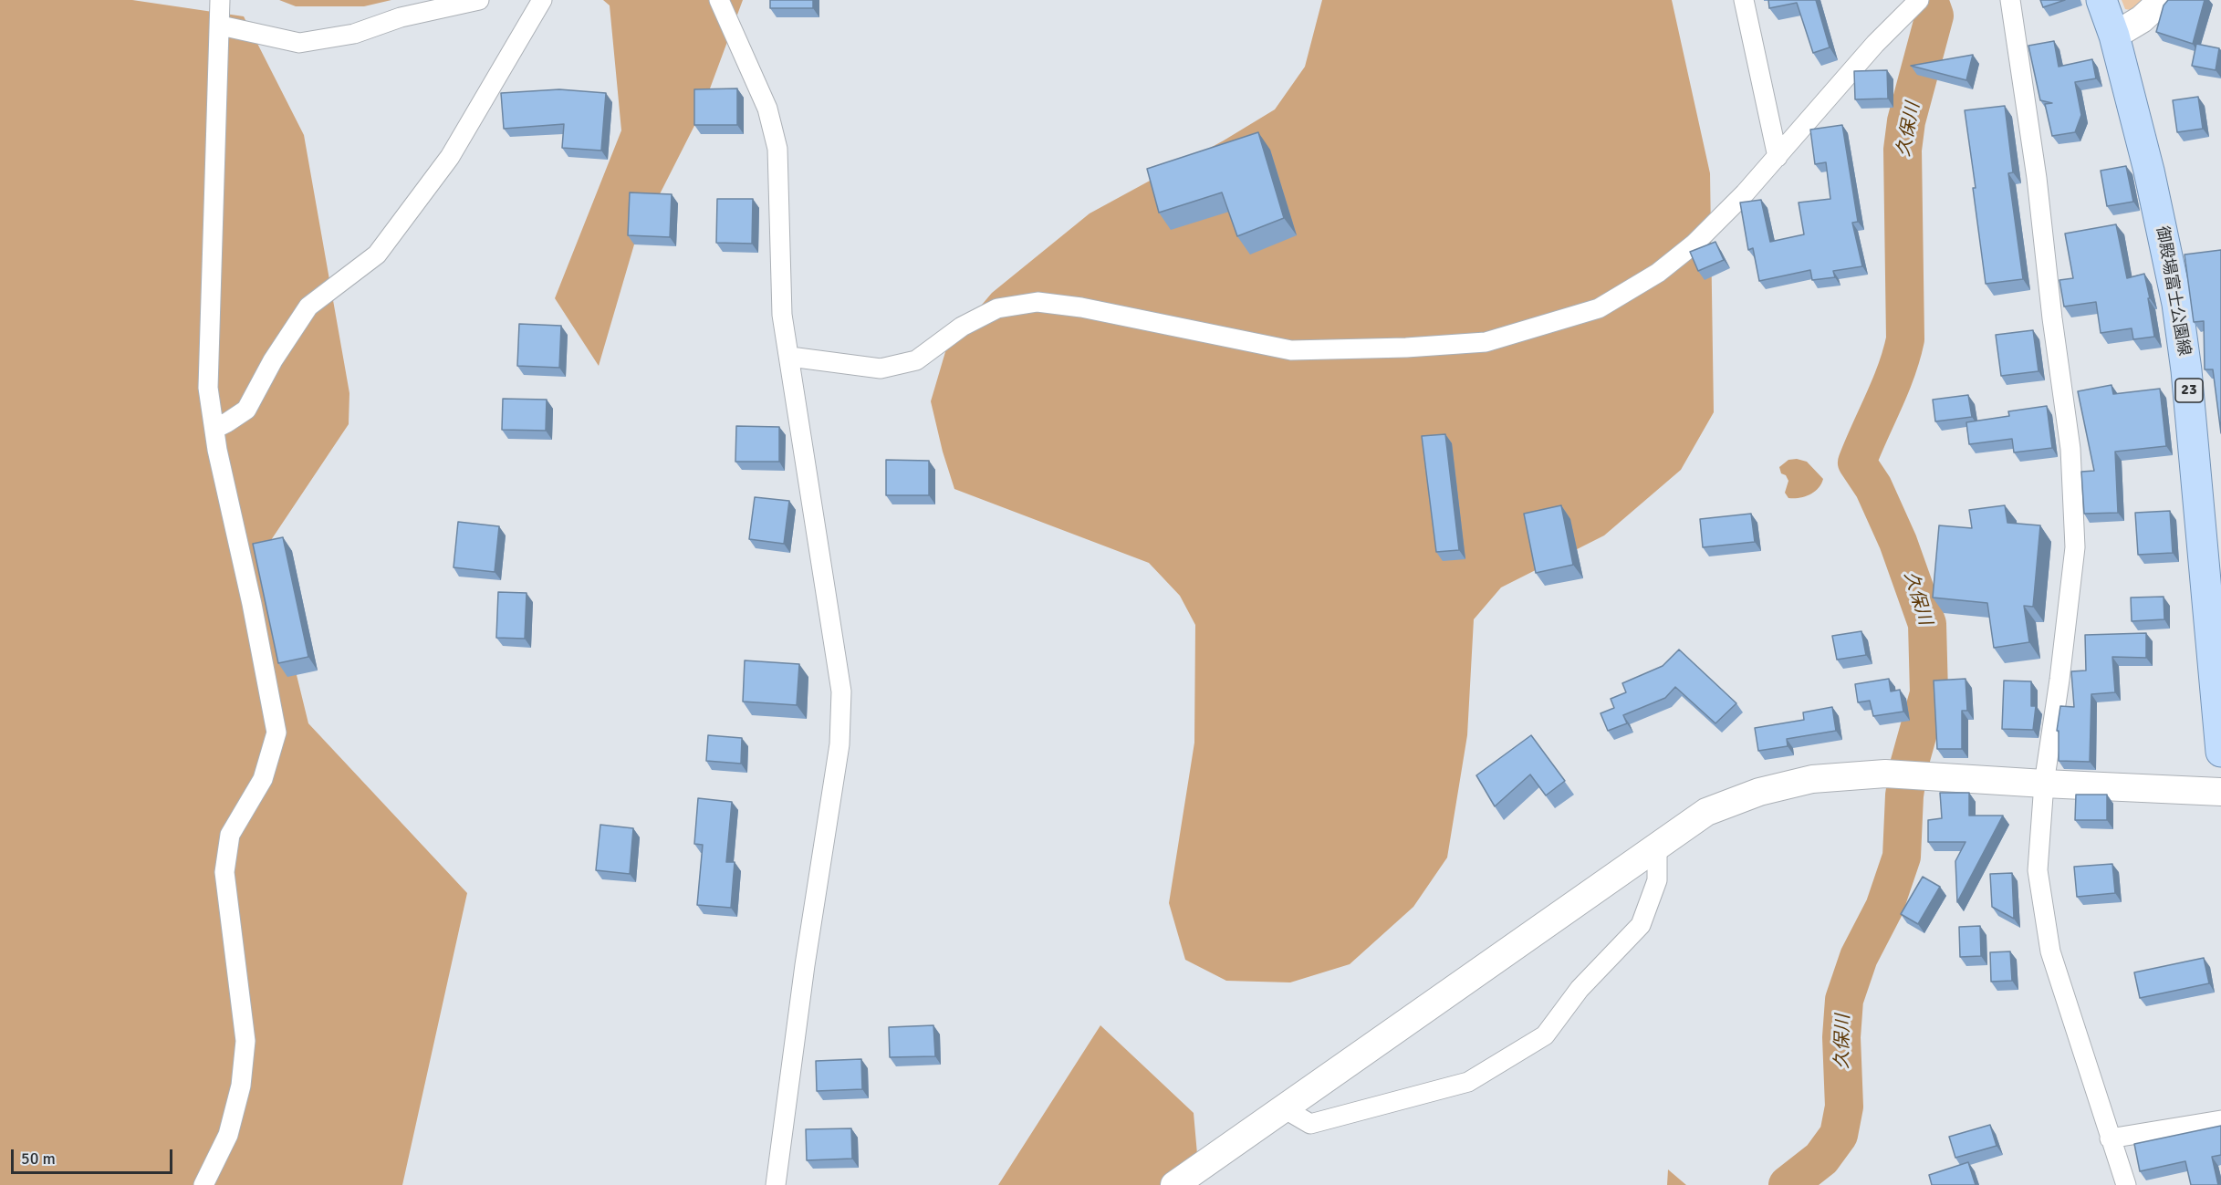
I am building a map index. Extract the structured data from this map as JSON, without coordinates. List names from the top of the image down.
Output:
{
  "streets": {
    "main road": ["御殿場富士公園線", "23"]
  },
  "water": ["久保川"],
  "scale_bar": "50 m"
}
